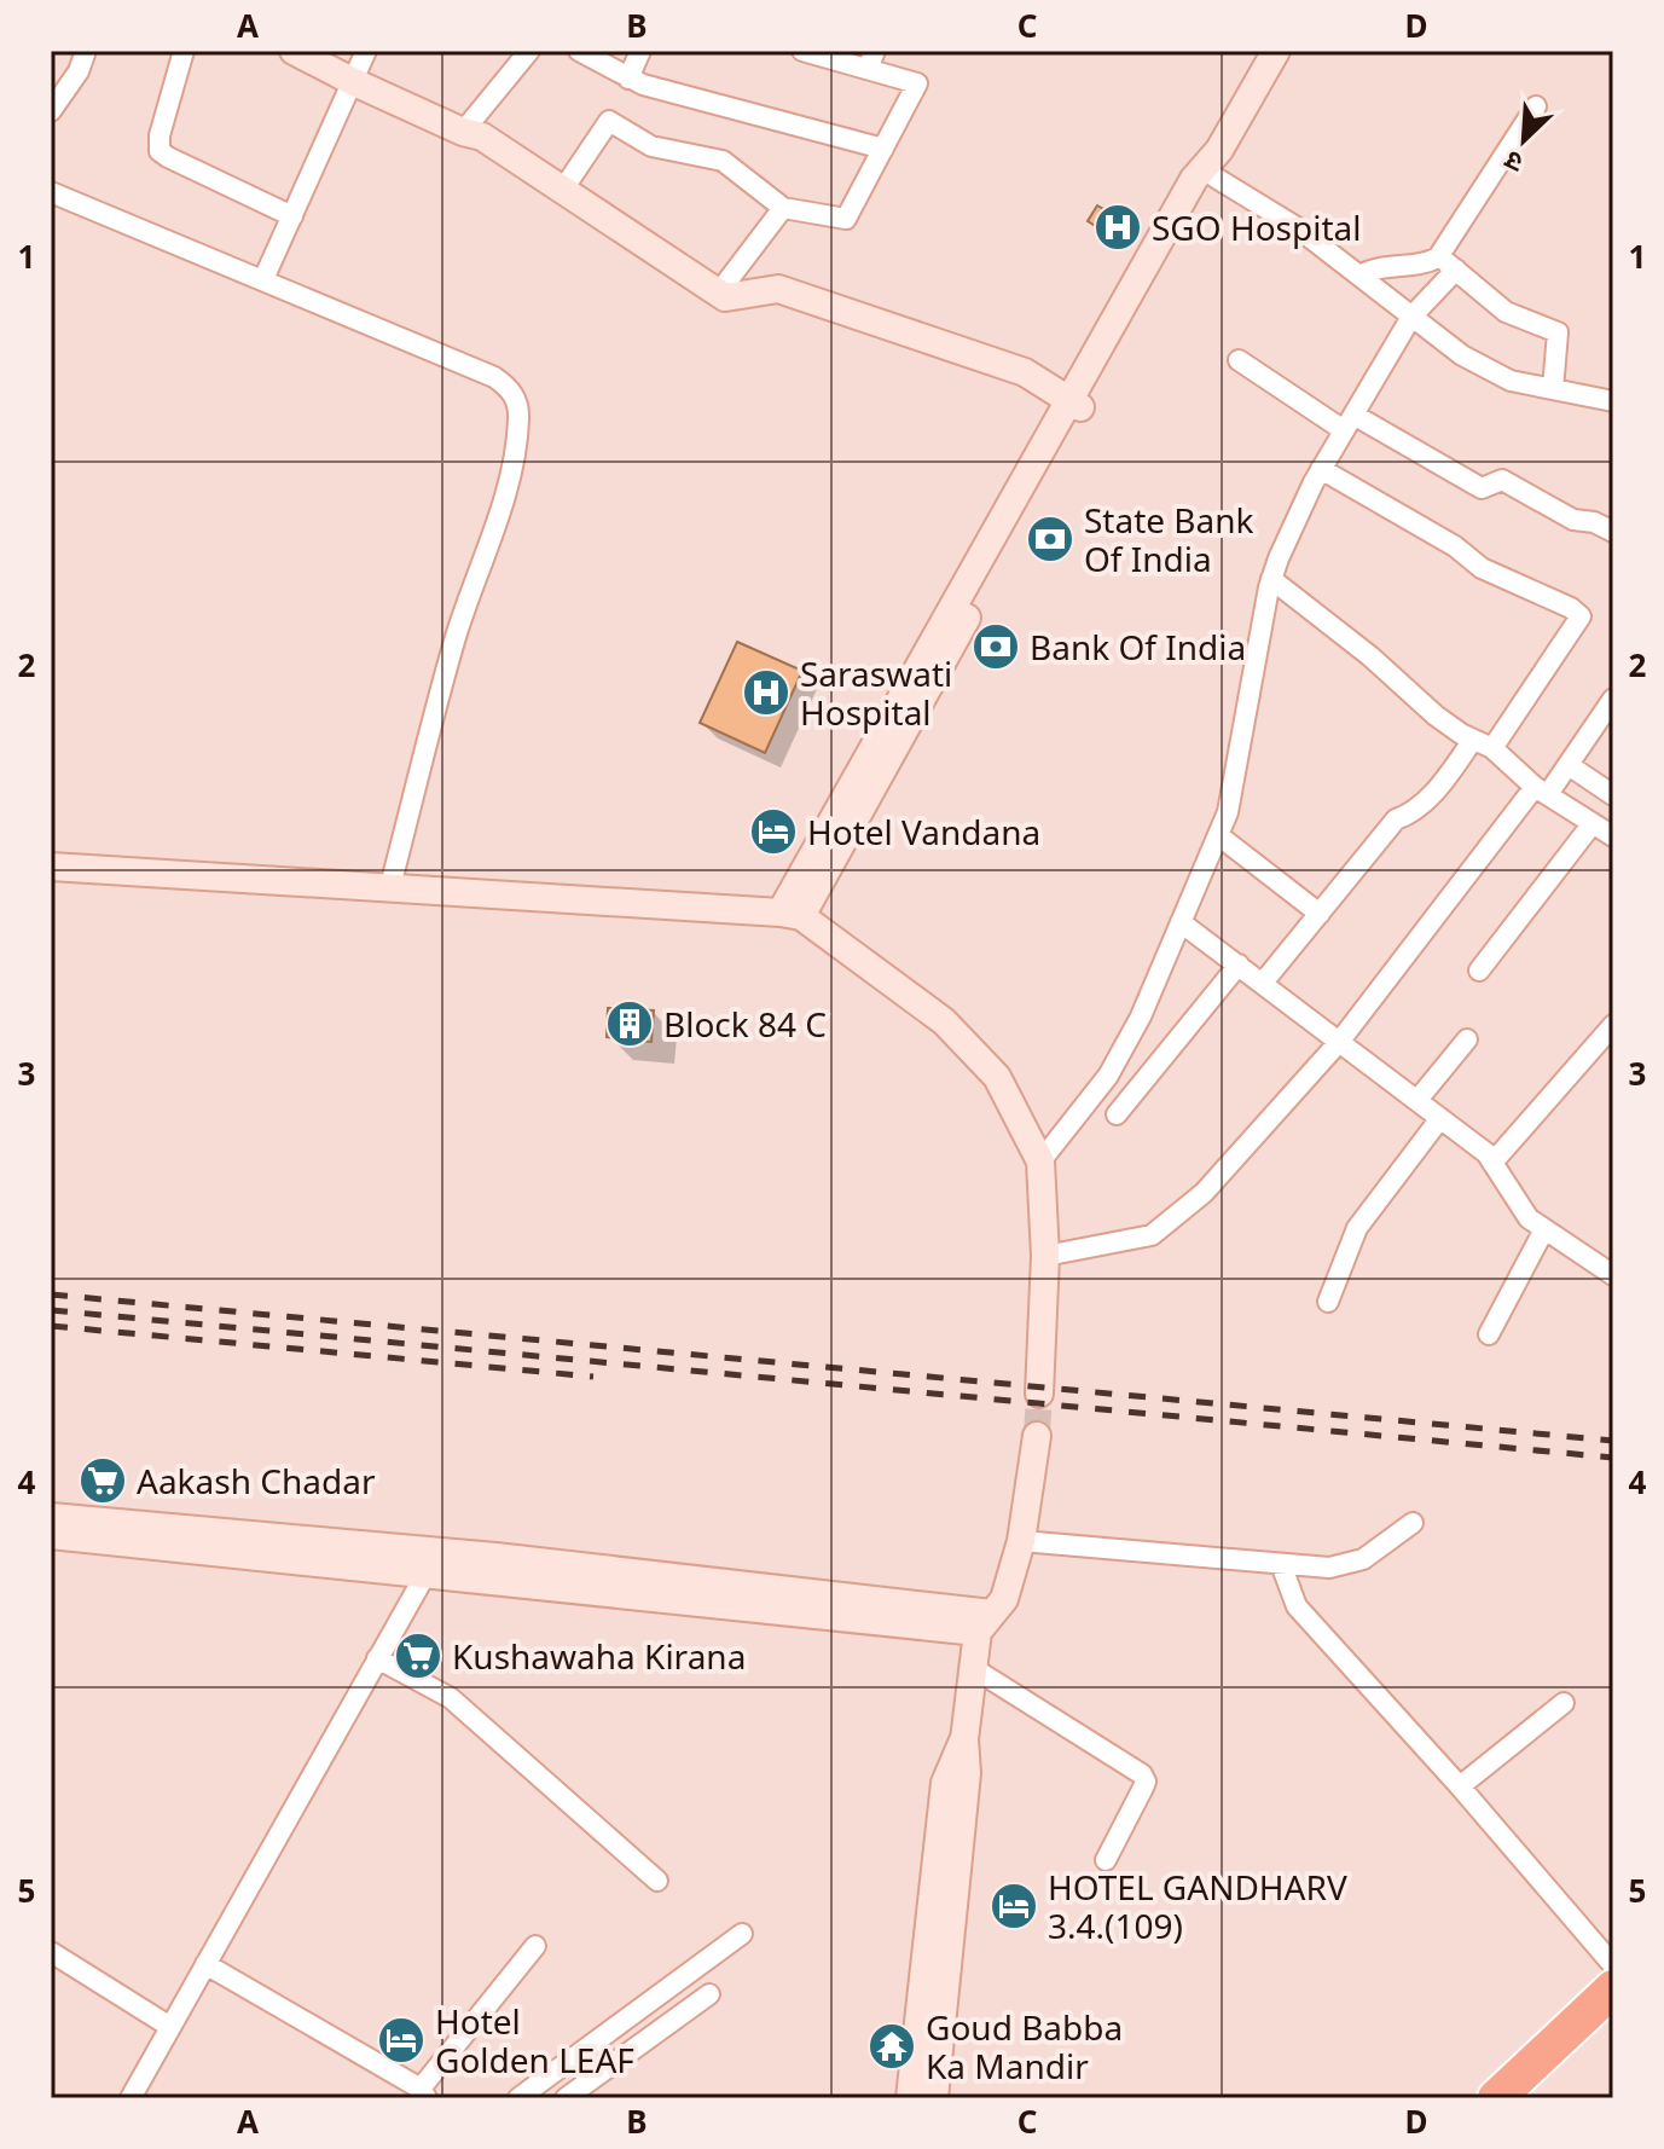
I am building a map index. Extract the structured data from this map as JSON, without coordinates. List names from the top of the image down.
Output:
{
  "places": {
    "hospital": ["SGO Hospital", "Saraswati Hospital"],
    "bank": ["State Bank Of India", "Bank Of India"],
    "hotel": ["Hotel Vandana", "HOTEL GANDHARV 3.4.(109)", "Hotel Golden LEAF"],
    "building": ["Block 84 C"],
    "supermarket": ["Aakash Chadar", "Kushawaha Kirana"],
    "temple": ["Goud Babba Ka Mandir"]
  },
  "north": "bottom left",
  "grid": {
    "columns": [
      "A",
      "B",
      "C",
      "D"
    ],
    "rows": [
      "1",
      "2",
      "3",
      "4",
      "5"
    ]
  }
}
